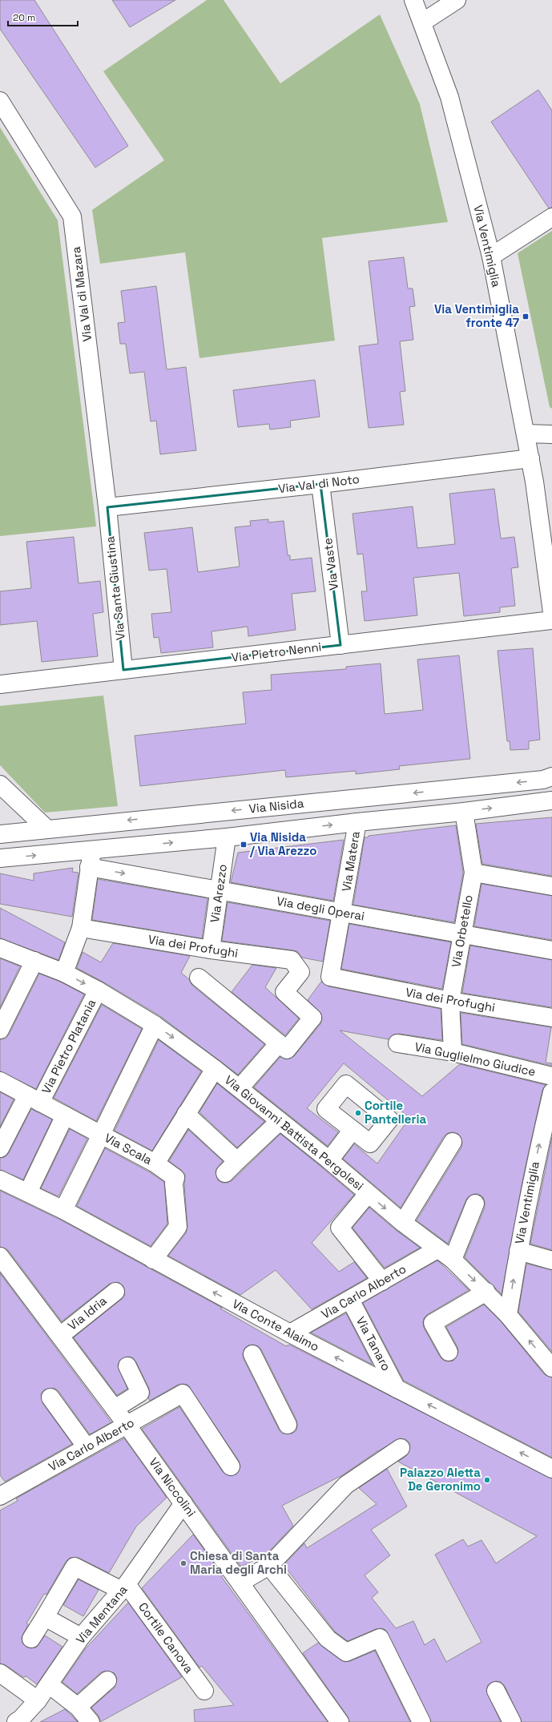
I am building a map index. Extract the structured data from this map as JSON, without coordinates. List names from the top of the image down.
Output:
{
  "streets": {
    "street": [
      "Via Ventimiglia",
      "Via Val di Mazara",
      "Via Val di Noto",
      "Via Vaste",
      "Via Santa Giustina",
      "Via Pietro Nenni",
      "Via Nisida",
      "Via Matera",
      "Via Arezzo",
      "Via degli Operai",
      "Via Orbetello",
      "Via dei Profughi",
      "Via Pietro Platania",
      "Via Guglielmo Giudice",
      "Via Giovanni Battista Pergolesi",
      "Via Scala",
      "Via Carlo Alberto",
      "Via Idria",
      "Via Conte Alaimo",
      "Via Tanaro",
      "Via Niccolini",
      "Via Mentana",
      "Cortile Canova"
    ]
  },
  "crossings": [
    ["Via Ventimiglia", "Via Val di Noto"],
    ["Via Ventimiglia", "Via Giovanni Battista Pergolesi"],
    ["Via Val di Mazara", "Via Val di Noto"],
    ["Via Val di Mazara", "Via Santa Giustina"],
    ["Via Val di Noto", "Via Vaste"],
    ["Via Val di Noto", "Via Santa Giustina"],
    ["Via Vaste", "Via Pietro Nenni"],
    ["Via Santa Giustina", "Via Pietro Nenni"],
    ["Via Nisida", "Via Matera"],
    ["Via Nisida", "Via Arezzo"],
    ["Via Nisida", "Via degli Operai"],
    ["Via Nisida", "Via Orbetello"],
    ["Via Matera", "Via degli Operai"],
    ["Via Matera", "Via dei Profughi"],
    ["Via Arezzo", "Via degli Operai"],
    ["Via Arezzo", "Via dei Profughi"],
    ["Via degli Operai", "Via Orbetello"],
    ["Via Orbetello", "Via dei Profughi"],
    ["Via Orbetello", "Via Guglielmo Giudice"],
    ["Via Pietro Platania", "Via Giovanni Battista Pergolesi"],
    ["Via Pietro Platania", "Via Scala"],
    ["Via Giovanni Battista Pergolesi", "Via Carlo Alberto"],
    ["Via Scala", "Via Conte Alaimo"],
    ["Via Carlo Alberto", "Via Conte Alaimo"],
    ["Via Carlo Alberto", "Via Tanaro"],
    ["Via Carlo Alberto", "Via Niccolini"],
    ["Via Idria", "Via Niccolini"],
    ["Via Conte Alaimo", "Via Tanaro"],
    ["Via Niccolini", "Via Mentana"],
    ["Via Mentana", "Cortile Canova"]
  ],
  "one_way": ["Via Conte Alaimo"],
  "places": {
    "transit": ["Via Ventimiglia fronte 47", "Via Nisida / Via Arezzo"],
    "other": ["Cortile Pantelleria", "Palazzo Aletta De Geronimo", "Chiesa di Santa Maria degli Archi"]
  },
  "scale_bar": "20 m"
}
